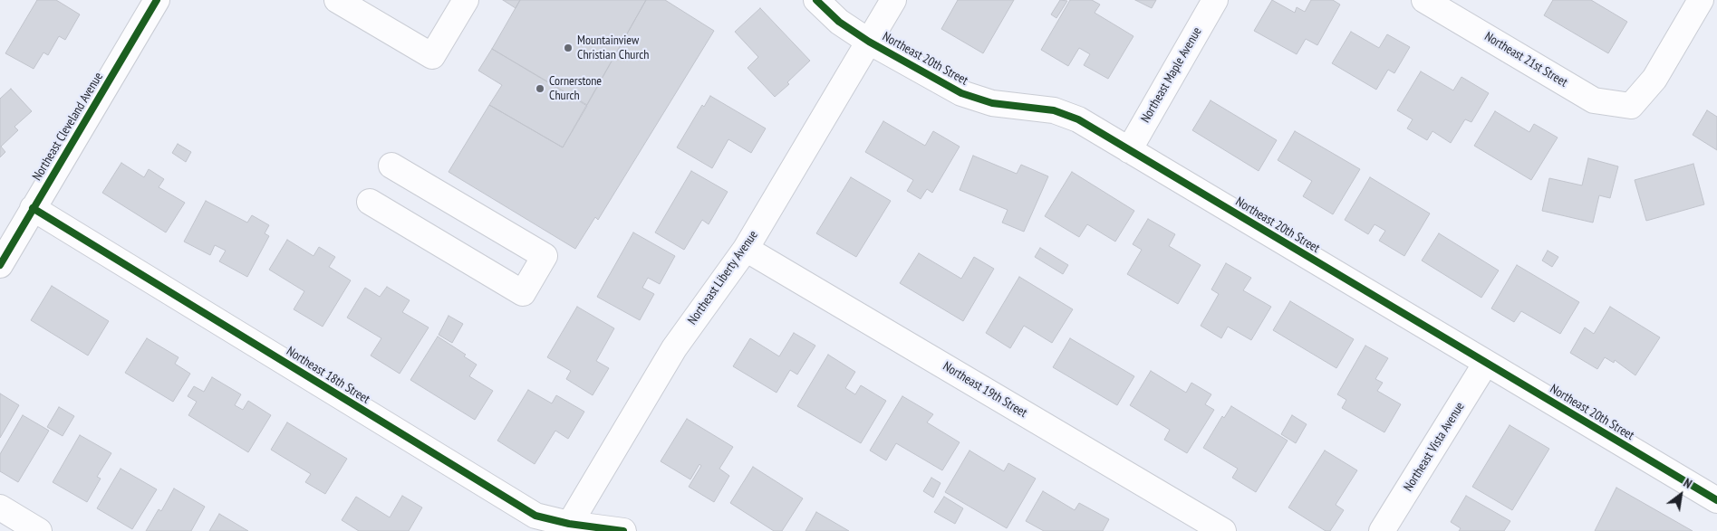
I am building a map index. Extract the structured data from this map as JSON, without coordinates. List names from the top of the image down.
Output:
{
  "streets": {
    "street": [
      "Northeast 20th Street",
      "Northeast 21st Street",
      "Northeast Maple Avenue",
      "Northeast Cleveland Avenue",
      "Northeast Liberty Avenue",
      "Northeast 18th Street",
      "Northeast 19th Street",
      "Northeast Vista Avenue"
    ]
  },
  "crossings": [
    ["Northeast 20th Street", "Northeast Maple Avenue"],
    ["Northeast 20th Street", "Northeast Liberty Avenue"],
    ["Northeast 20th Street", "Northeast Vista Avenue"],
    ["Northeast Cleveland Avenue", "Northeast 18th Street"],
    ["Northeast Liberty Avenue", "Northeast 18th Street"],
    ["Northeast Liberty Avenue", "Northeast 19th Street"]
  ],
  "places": ["Mountainview Christian Church", "Cornerstone Church"],
  "north": "top right"
}
